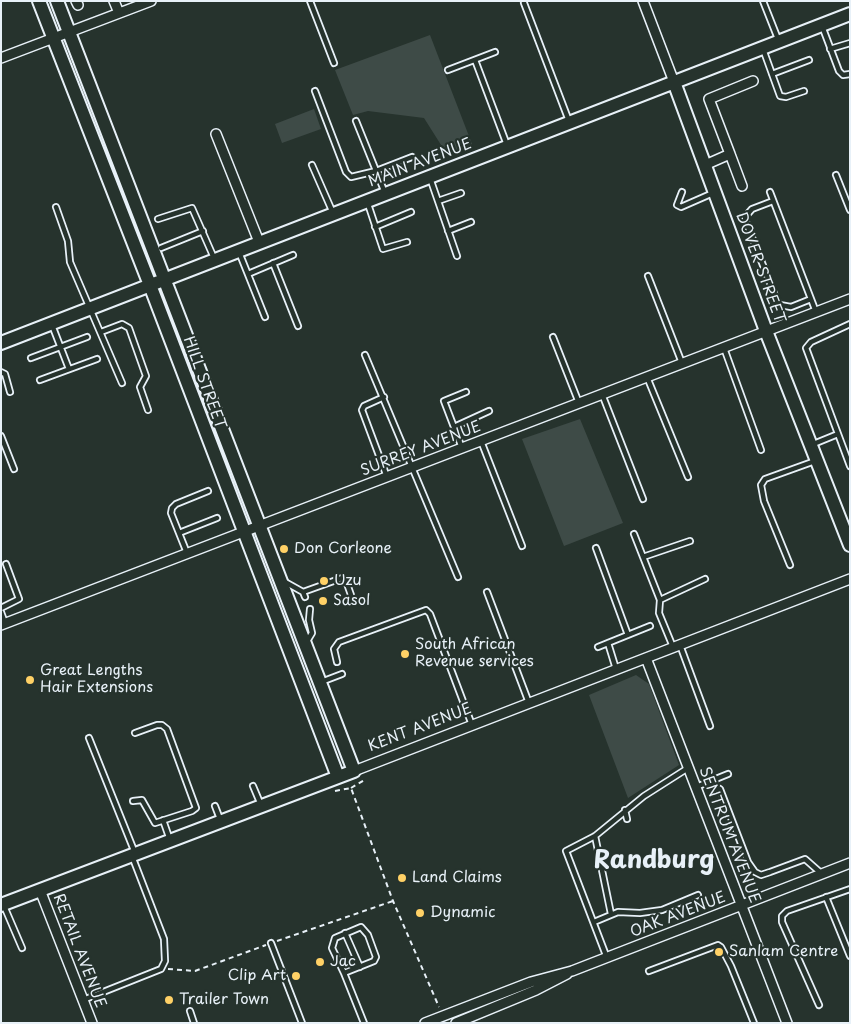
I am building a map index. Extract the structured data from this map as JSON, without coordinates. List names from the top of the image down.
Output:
{
  "streets": {
    "main road": [
      "MAIN AVENUE",
      "DOVER STREET",
      "HILL STREET",
      "KENT AVENUE"
    ],
    "street": [
      "SURREY AVENUE",
      "SENTRUM AVENUE",
      "OAK AVENUE",
      "RETAIL AVENUE"
    ]
  },
  "crossings": [
    ["MAIN AVENUE", "DOVER STREET"],
    ["MAIN AVENUE", "HILL STREET"],
    ["DOVER STREET", "SURREY AVENUE"],
    ["HILL STREET", "SURREY AVENUE"],
    ["HILL STREET", "KENT AVENUE"],
    ["KENT AVENUE", "SENTRUM AVENUE"],
    ["KENT AVENUE", "RETAIL AVENUE"],
    ["SENTRUM AVENUE", "OAK AVENUE"]
  ],
  "districts": ["Randburg"],
  "places": [
    "Don Corleone",
    "Uzu",
    "Sasol",
    "South African Revenue services",
    "Great Lengths Hair Extensions",
    "Land Claims",
    "Dynamic",
    "Sanlam Centre",
    "Jac",
    "Clip Art",
    "Trailer Town"
  ]
}
